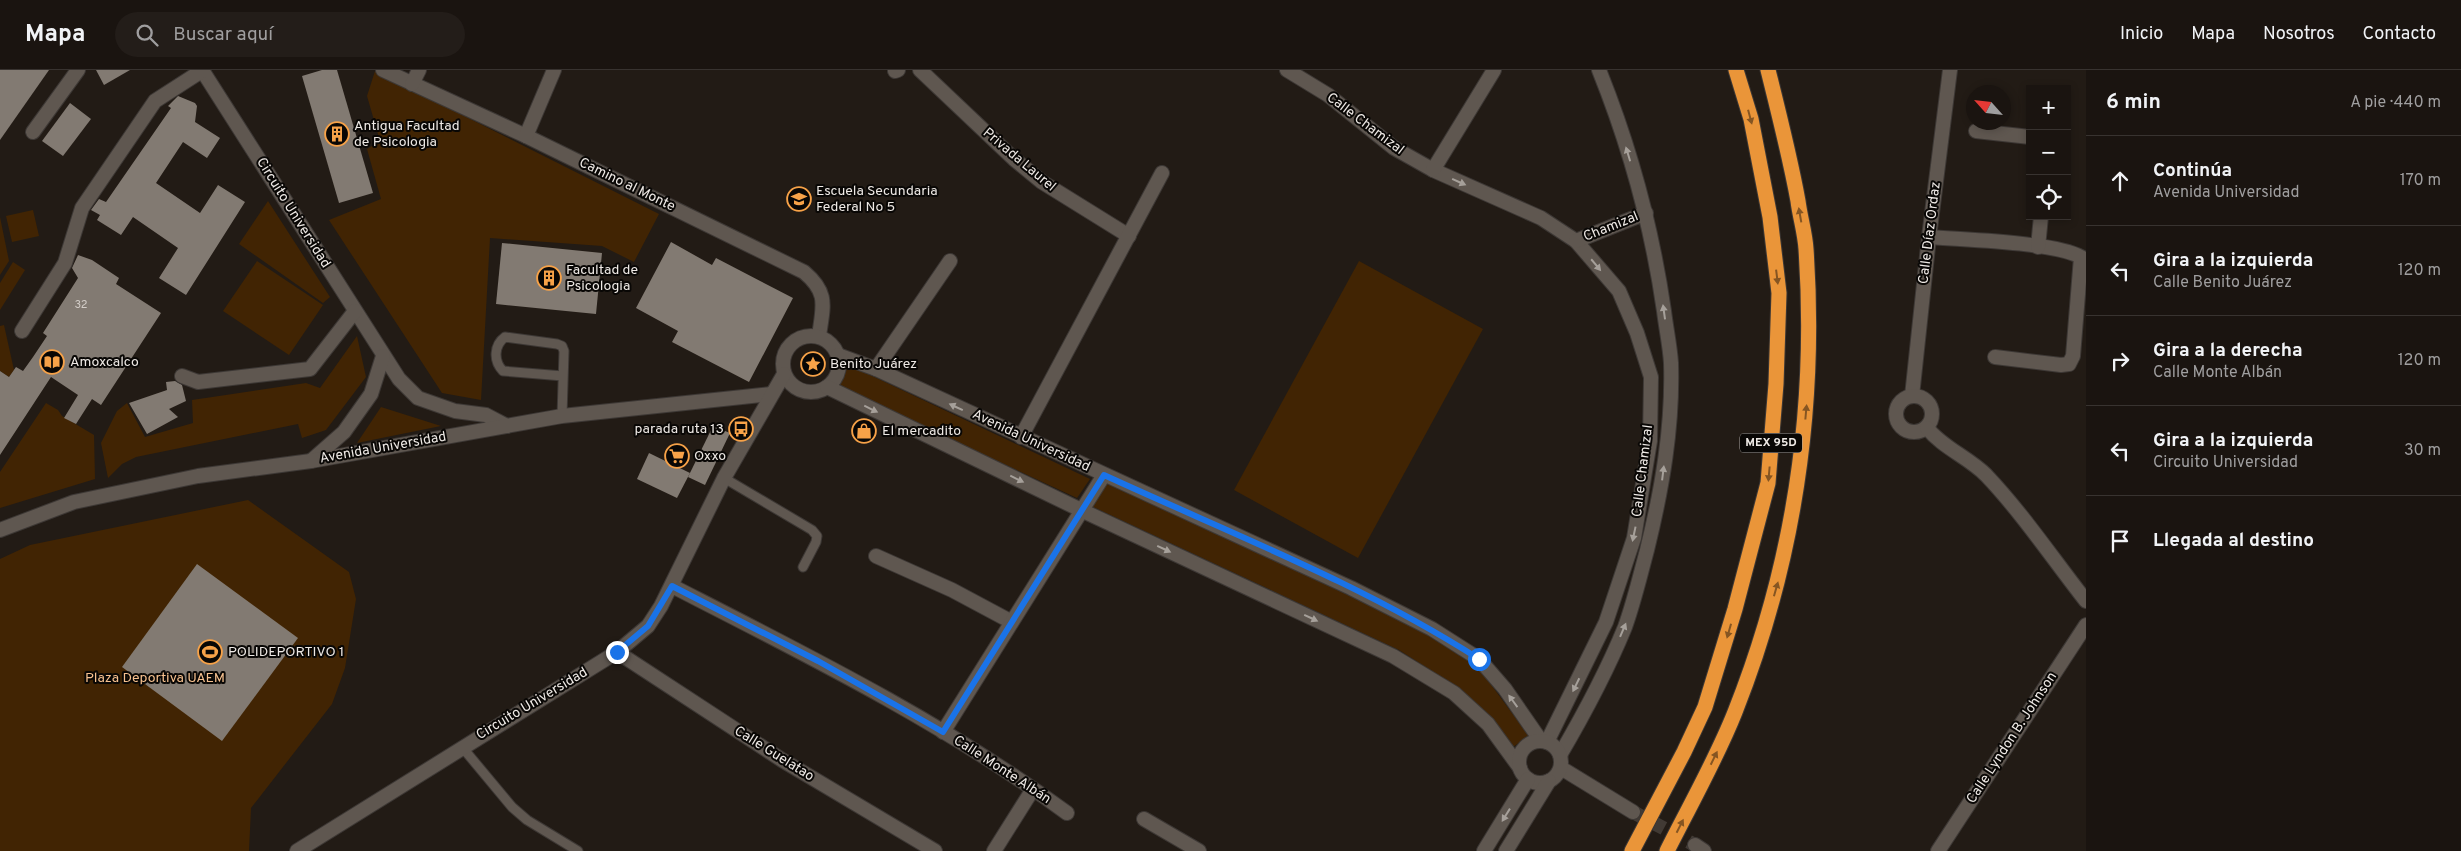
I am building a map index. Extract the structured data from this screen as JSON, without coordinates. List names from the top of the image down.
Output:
{
  "streets": {
    "highway": ["MEX 95D"],
    "street": [
      "Calle Chamizal",
      "Privada Laurel",
      "Camino al Monte",
      "Circuito Universidad",
      "Chamizal",
      "Calle Díaz Ordaz",
      "Avenida Universidad",
      "Calle Lyndon B. Johnson",
      "Calle Guelatao",
      "Calle Monte Albán"
    ]
  },
  "crossings": [
    ["Calle Chamizal", "Chamizal"],
    ["Calle Chamizal", "Avenida Universidad"],
    ["Camino al Monte", "Circuito Universidad"],
    ["Camino al Monte", "Avenida Universidad"],
    ["Circuito Universidad", "Avenida Universidad"],
    ["Circuito Universidad", "Calle Guelatao"],
    ["Circuito Universidad", "Calle Monte Albán"]
  ],
  "parks": ["Plaza Deportiva UAEM"],
  "places": {
    "building": ["Antigua Facultad de Psicologia", "Facultad de Psicologia"],
    "school or university": ["Escuela Secundaria Federal No 5"],
    "library": ["Amoxcalco"],
    "place": ["Benito Juárez"],
    "bus stop": ["parada ruta 13"],
    "shop": ["El mercadito"],
    "supermarket": ["Oxxo"],
    "sports": ["POLIDEPORTIVO 1"]
  },
  "house_numbers": ["32"],
  "north": "top left",
  "page": {
    "header": "Mapa",
    "search": "Buscar aquí",
    "nav": [
      "Inicio",
      "Mapa",
      "Nosotros",
      "Contacto"
    ],
    "heading": ["6 min", "A pie · 440 m"],
    "map_buttons": ["+", "−"],
    "list": [
      ["Continúa", "Avenida Universidad", "170 m"],
      ["Gira a la izquierda", "Calle Benito Juárez", "120 m"],
      ["Gira a la derecha", "Calle Monte Albán", "120 m"],
      ["Gira a la izquierda", "Circuito Universidad", "30 m"],
      "Llegada al destino"
    ]
  }
}
